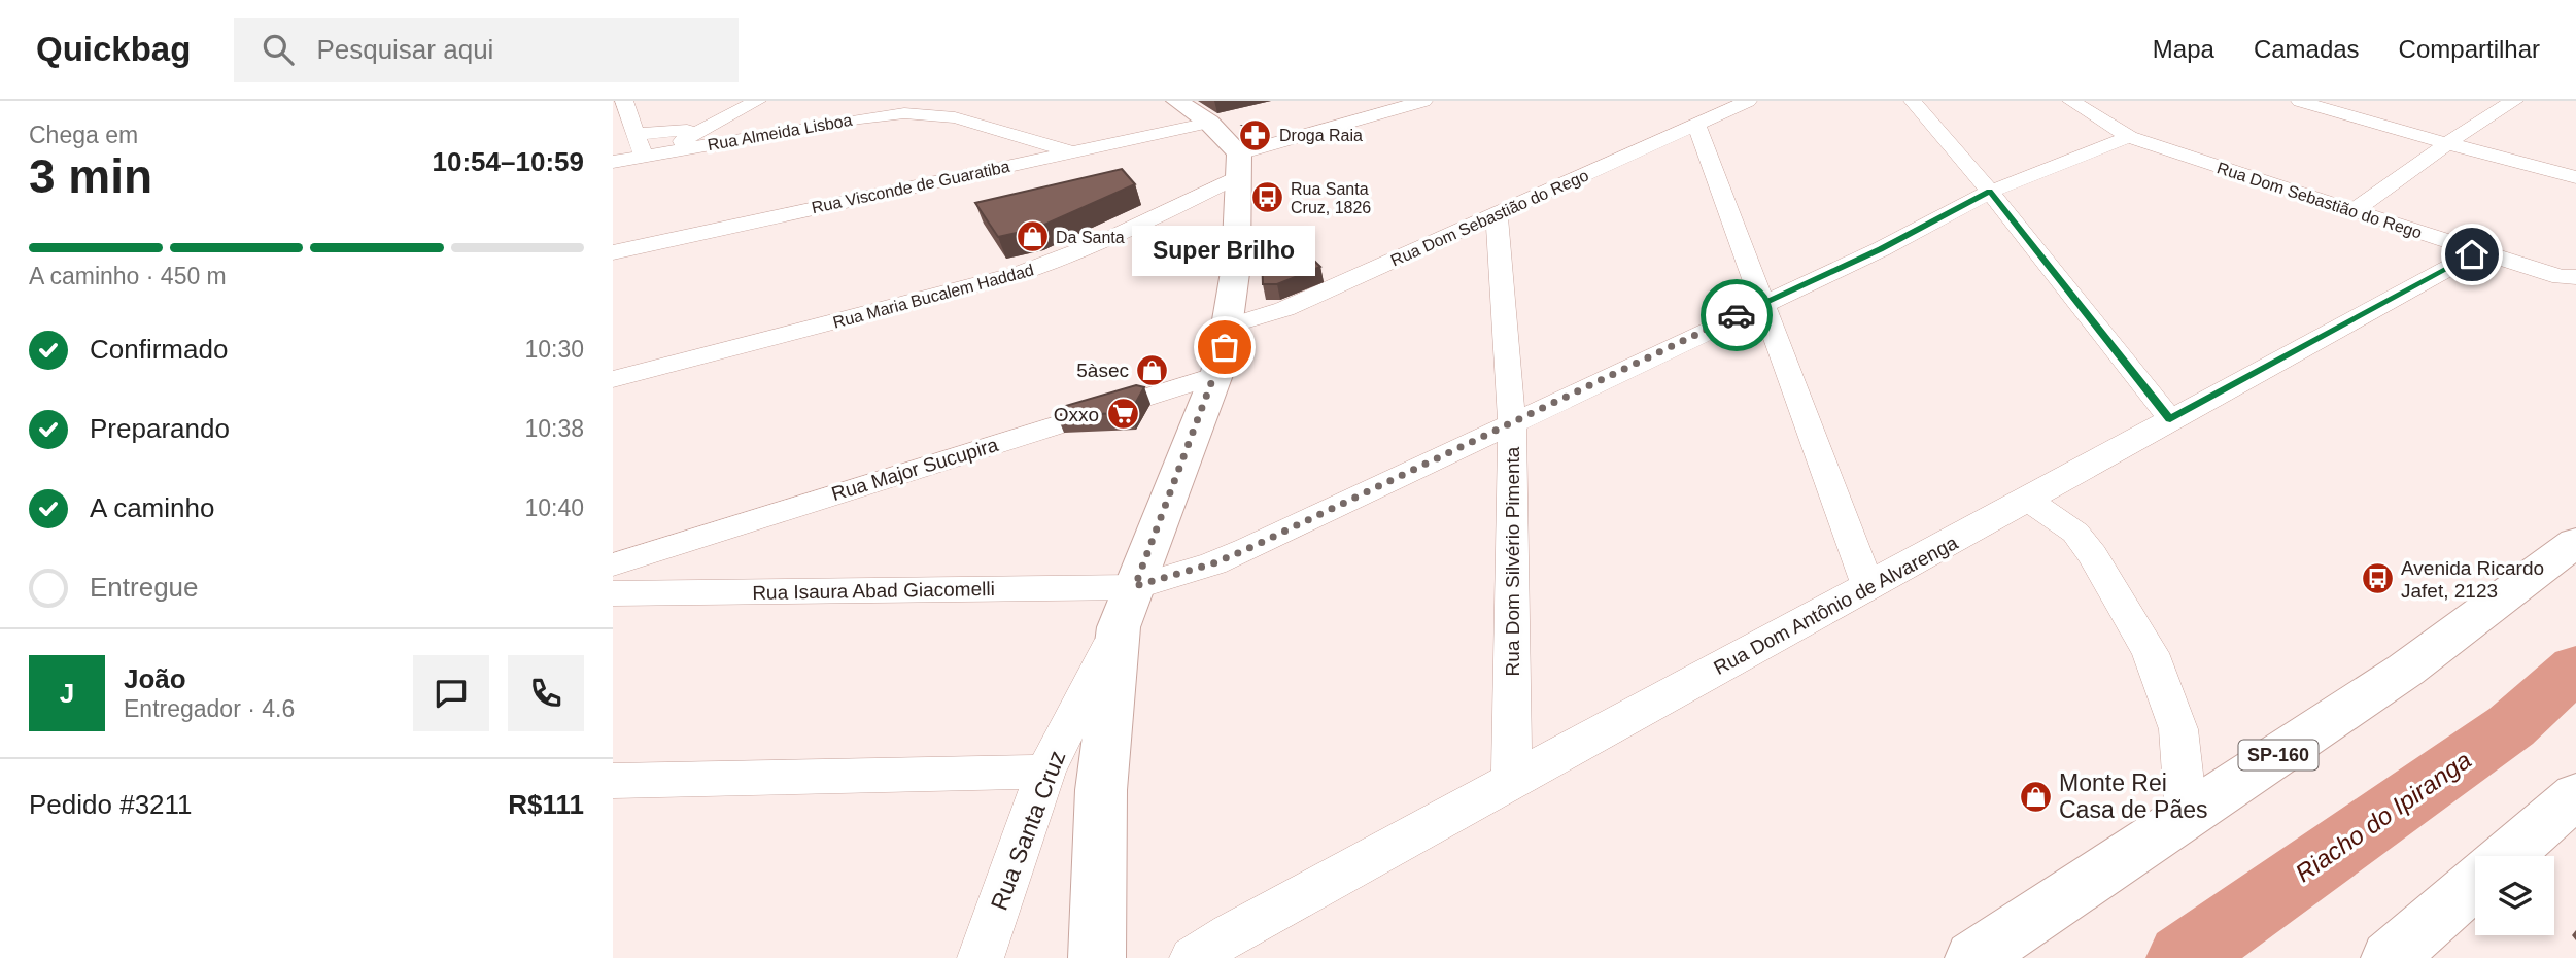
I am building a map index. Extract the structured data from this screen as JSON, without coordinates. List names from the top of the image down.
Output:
{
  "streets": {
    "main road": ["SP-160", "Rua Santa Cruz"],
    "street": [
      "Rua Almeida Lisboa",
      "Rua Visconde de Guaratiba",
      "Rua Dom Sebastião do Rego",
      "Rua Maria Bucalem Haddad",
      "Rua Major Sucupira",
      "Rua Dom Silvério Pimenta",
      "Rua Isaura Abad Giacomelli",
      "Rua Dom Antônio de Alvarenga"
    ]
  },
  "crossings": [
    ["Rua Almeida Lisboa", "Rua Visconde de Guaratiba"],
    ["Rua Dom Sebastião do Rego", "Rua Dom Silvério Pimenta"],
    ["Rua Dom Sebastião do Rego", "Rua Isaura Abad Giacomelli"],
    ["Rua Dom Sebastião do Rego", "Rua Dom Antônio de Alvarenga"],
    ["Rua Dom Sebastião do Rego", "Rua Santa Cruz"],
    ["Rua Maria Bucalem Haddad", "Rua Santa Cruz"],
    ["Rua Major Sucupira", "Rua Santa Cruz"],
    ["Rua Dom Silvério Pimenta", "Rua Isaura Abad Giacomelli"],
    ["Rua Dom Silvério Pimenta", "Rua Dom Antônio de Alvarenga"],
    ["Rua Isaura Abad Giacomelli", "Rua Santa Cruz"]
  ],
  "water": ["Riacho do Ipiranga"],
  "places": {
    "pharmacy": ["Droga Raia"],
    "bus stop": ["Rua Santa Cruz, 1826", "Avenida Ricardo Jafet, 2123"],
    "shop": ["Da Santa", "5àsec", "Monte Rei Casa de Pães"],
    "other": ["Super Brilho"],
    "supermarket": ["Oxxo"]
  },
  "page": {
    "header": "Quickbag",
    "search": "Pesquisar aqui",
    "nav": ["Mapa", "Camadas", "Compartilhar"],
    "heading": ["3 min", "Chega em", "10:54–10:59"],
    "panel": [
      "João",
      "Entregador · 4.6",
      "Pedido #3211",
      "R$111"
    ],
    "bar": "A caminho · 450 m",
    "bubble": "Super Brilho",
    "list": [
      ["Confirmado", "10:30"],
      ["Preparando", "10:38"],
      ["A caminho", "10:40"],
      "Entregue"
    ],
    "round": "J"
  }
}
